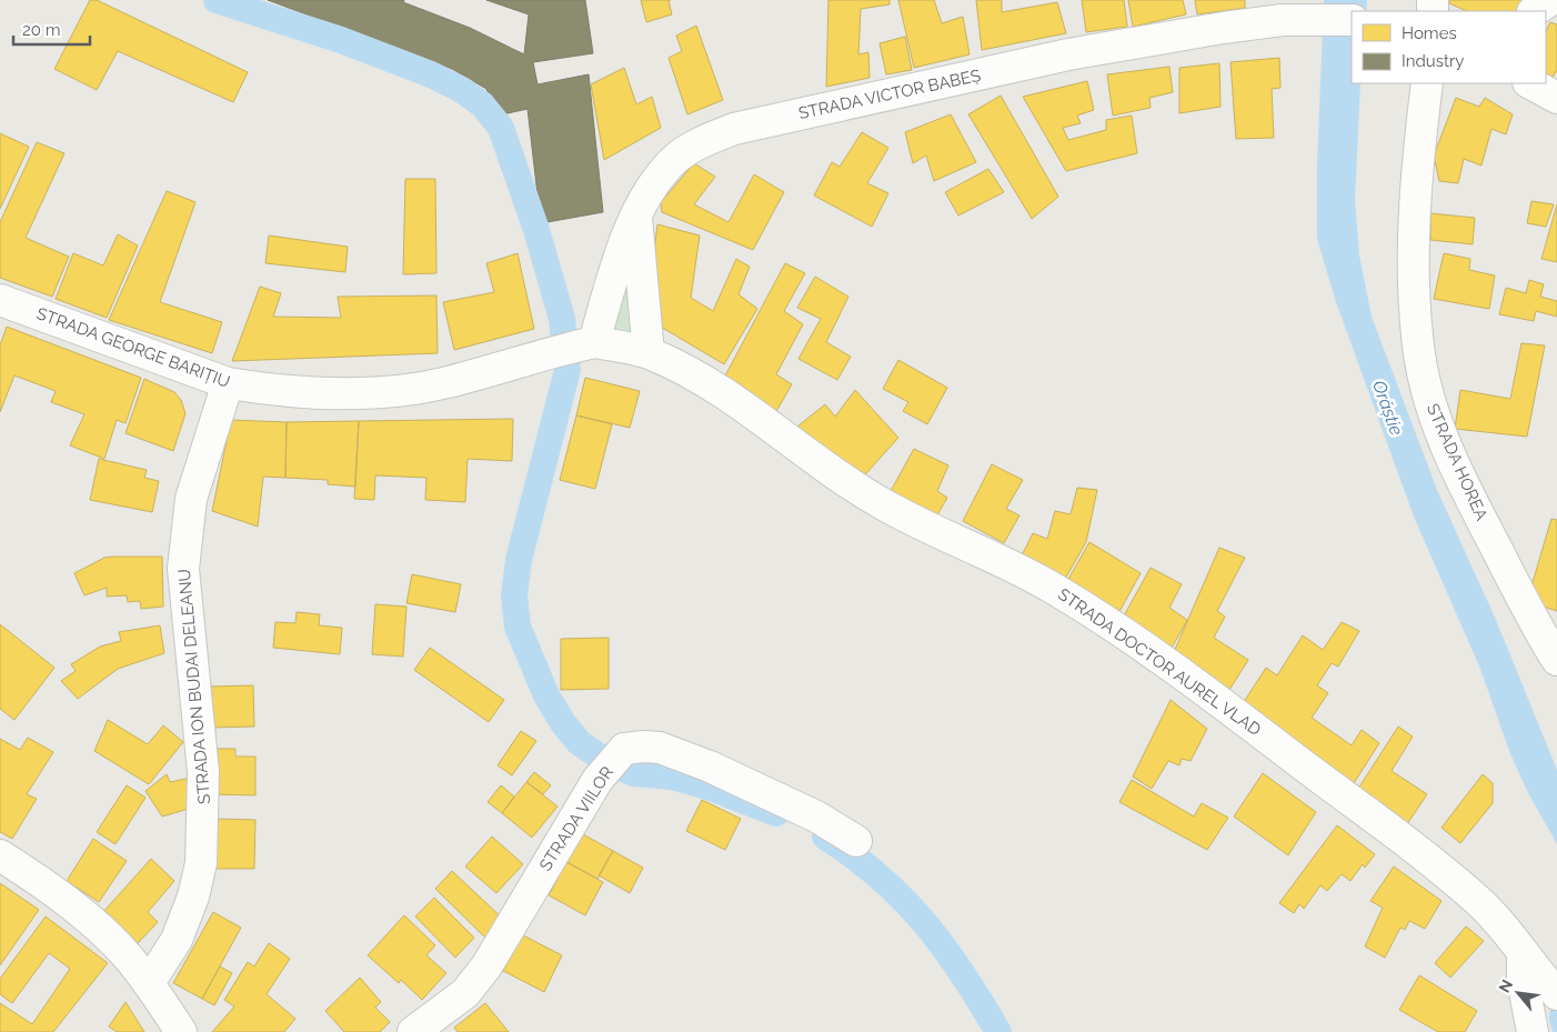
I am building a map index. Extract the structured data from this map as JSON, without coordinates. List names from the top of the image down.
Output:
{
  "streets": {
    "street": [
      "STRADA VICTOR BABEȘ",
      "STRADA GEORGE BARIȚIU",
      "STRADA HOREA",
      "STRADA DOCTOR AUREL VLAD",
      "STRADA ION BUDAI DELEANU",
      "STRADA VIILOR"
    ]
  },
  "crossings": [
    ["STRADA VICTOR BABEȘ", "STRADA GEORGE BARIȚIU"],
    ["STRADA VICTOR BABEȘ", "STRADA DOCTOR AUREL VLAD"],
    ["STRADA GEORGE BARIȚIU", "STRADA DOCTOR AUREL VLAD"],
    ["STRADA GEORGE BARIȚIU", "STRADA ION BUDAI DELEANU"]
  ],
  "water": ["Orăștie"],
  "legend": ["Homes", "Industry"],
  "scale_bar": "20 m",
  "north": "top left"
}
